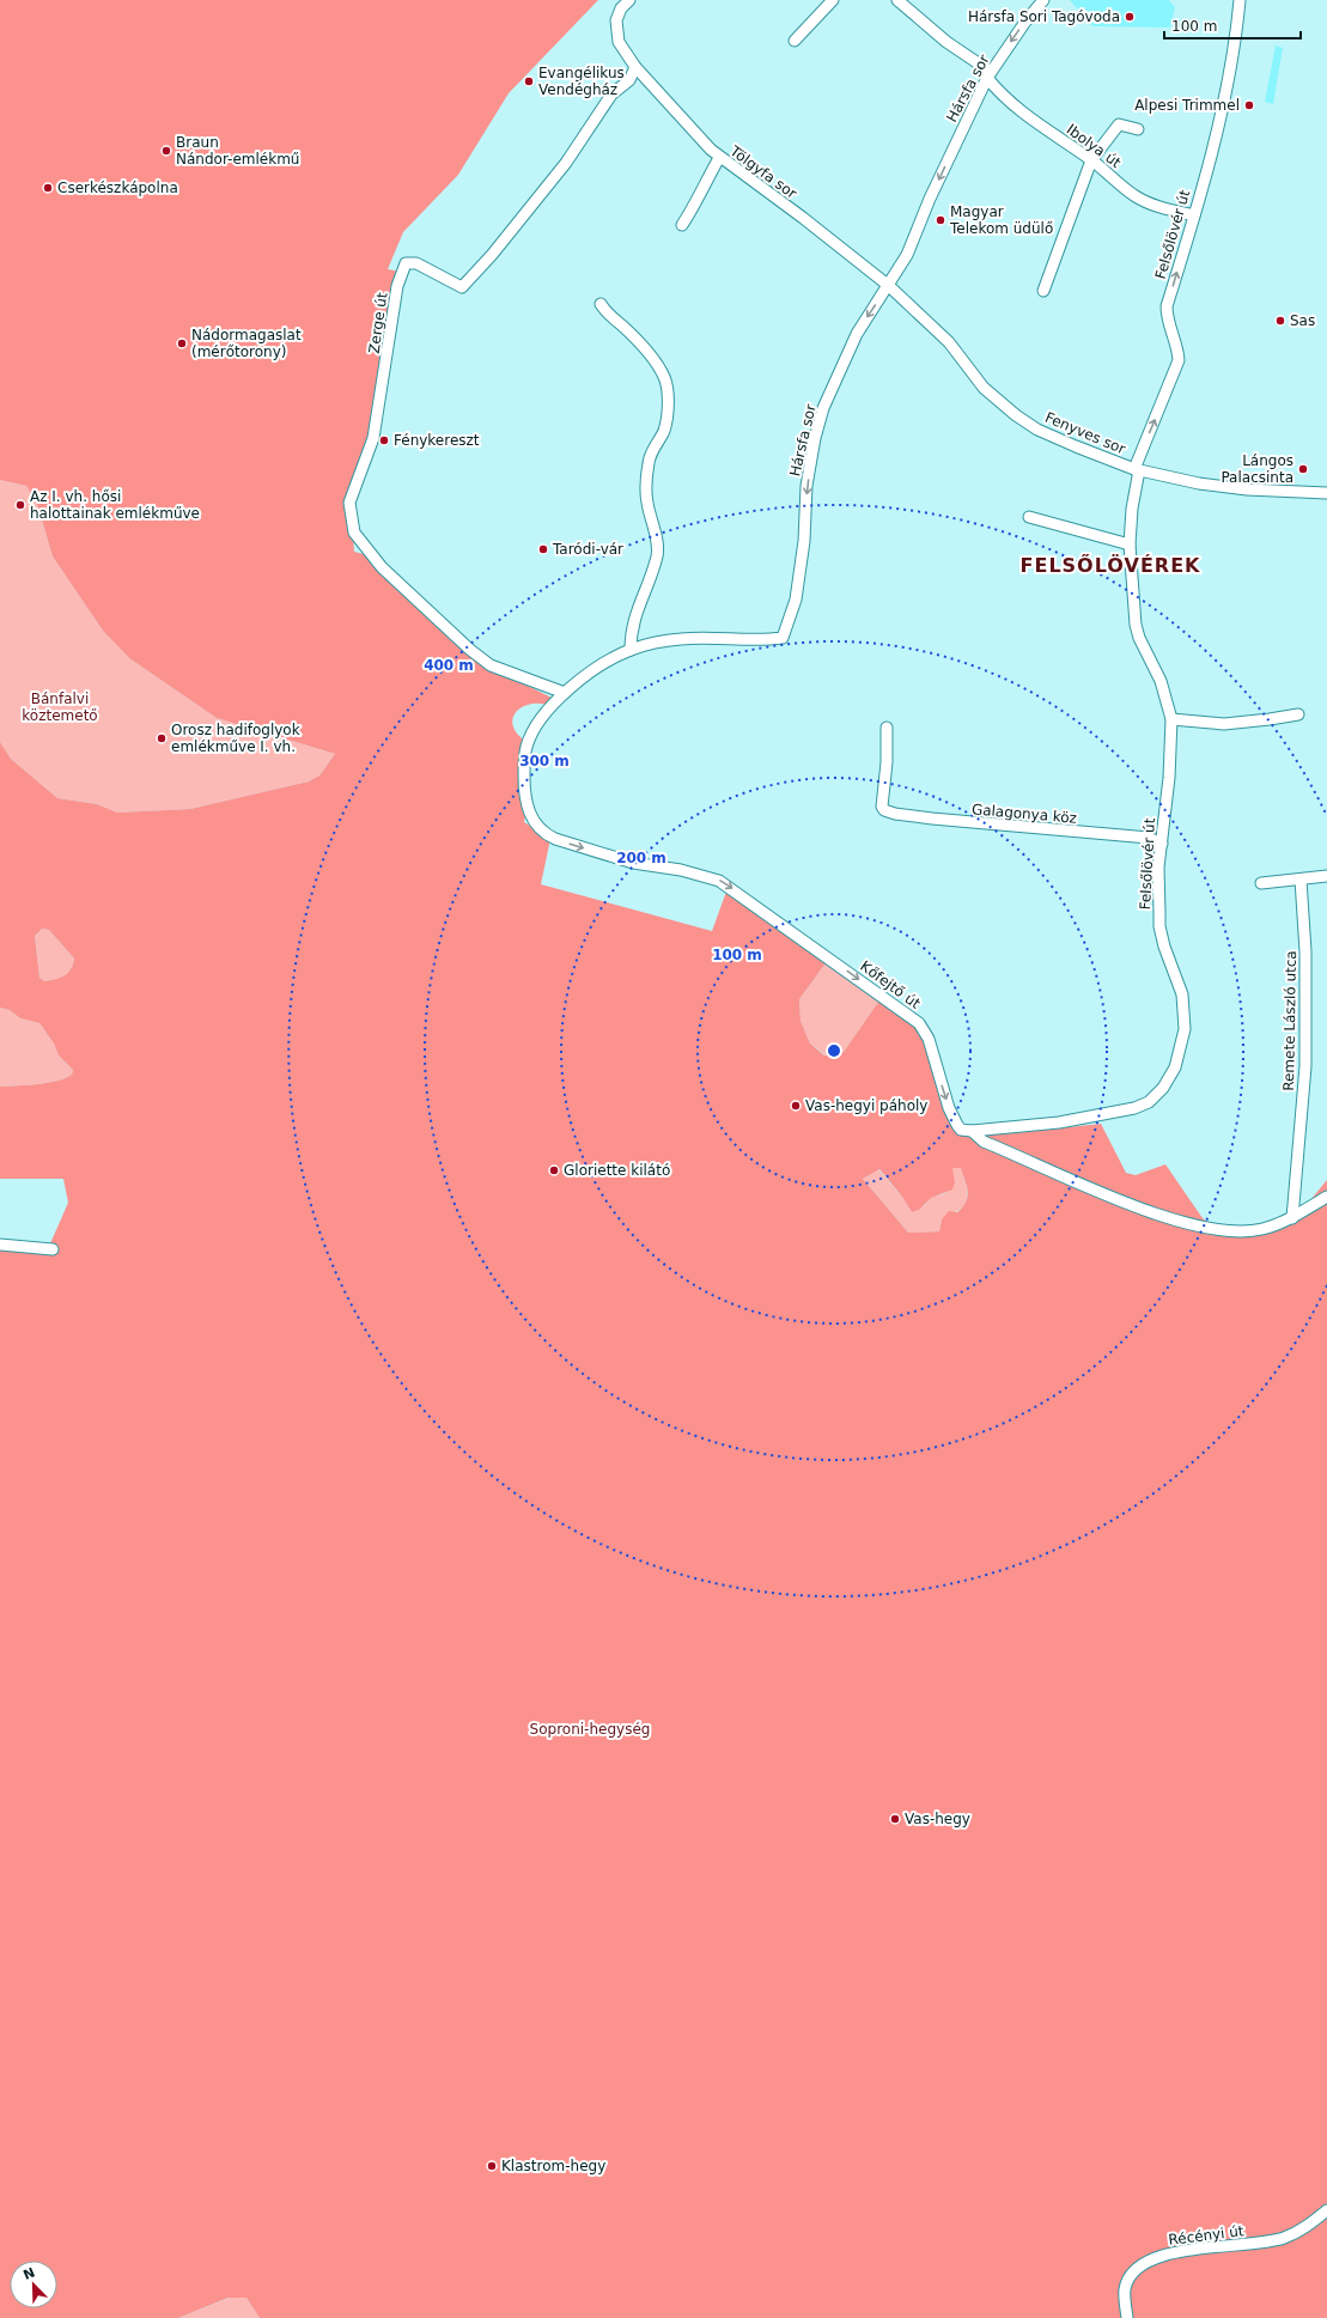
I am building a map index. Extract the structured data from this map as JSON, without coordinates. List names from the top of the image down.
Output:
{
  "streets": {
    "street": [
      "Hársfa sor",
      "Ibolya út",
      "Tölgyfa sor",
      "Felsőlövér út",
      "Zerge út",
      "Fenyves sor",
      "Galagonya köz",
      "Kőfejtő út",
      "Remete László utca",
      "Récényi út"
    ]
  },
  "crossings": [
    ["Hársfa sor", "Ibolya út"],
    ["Hársfa sor", "Tölgyfa sor"],
    ["Hársfa sor", "Zerge út"],
    ["Hársfa sor", "Fenyves sor"],
    ["Hársfa sor", "Kőfejtő út"],
    ["Ibolya út", "Felsőlövér út"],
    ["Tölgyfa sor", "Zerge út"],
    ["Tölgyfa sor", "Fenyves sor"],
    ["Felsőlövér út", "Fenyves sor"],
    ["Felsőlövér út", "Galagonya köz"],
    ["Felsőlövér út", "Kőfejtő út"],
    ["Kőfejtő út", "Remete László utca"]
  ],
  "one_way": ["Hársfa sor", "Kőfejtő út"],
  "districts": ["FELSŐLÖVÉREK"],
  "parks": ["Bánfalvi köztemető", "Soproni-hegység"],
  "places": [
    "Hársfa Sori Tagóvoda",
    "Evangélikus Vendégház",
    "Alpesi Trimmel",
    "Braun Nándor-emlékmű",
    "Cserkészkápolna",
    "Magyar Telekom üdülő",
    "Sas",
    "Nádormagaslat (mérőtorony)",
    "Fénykereszt",
    "Lángos Palacsinta",
    "Az I. vh. hősi halottainak emlékműve",
    "Taródi-vár",
    "Orosz hadifoglyok emlékműve I. vh.",
    "Vas-hegyi páholy",
    "Gloriette kilátó",
    "Vas-hegy",
    "Klastrom-hegy"
  ],
  "scale_bar": "100 m",
  "north": "top left",
  "rings": [
    "400 m",
    "300 m",
    "200 m",
    "100 m"
  ]
}
